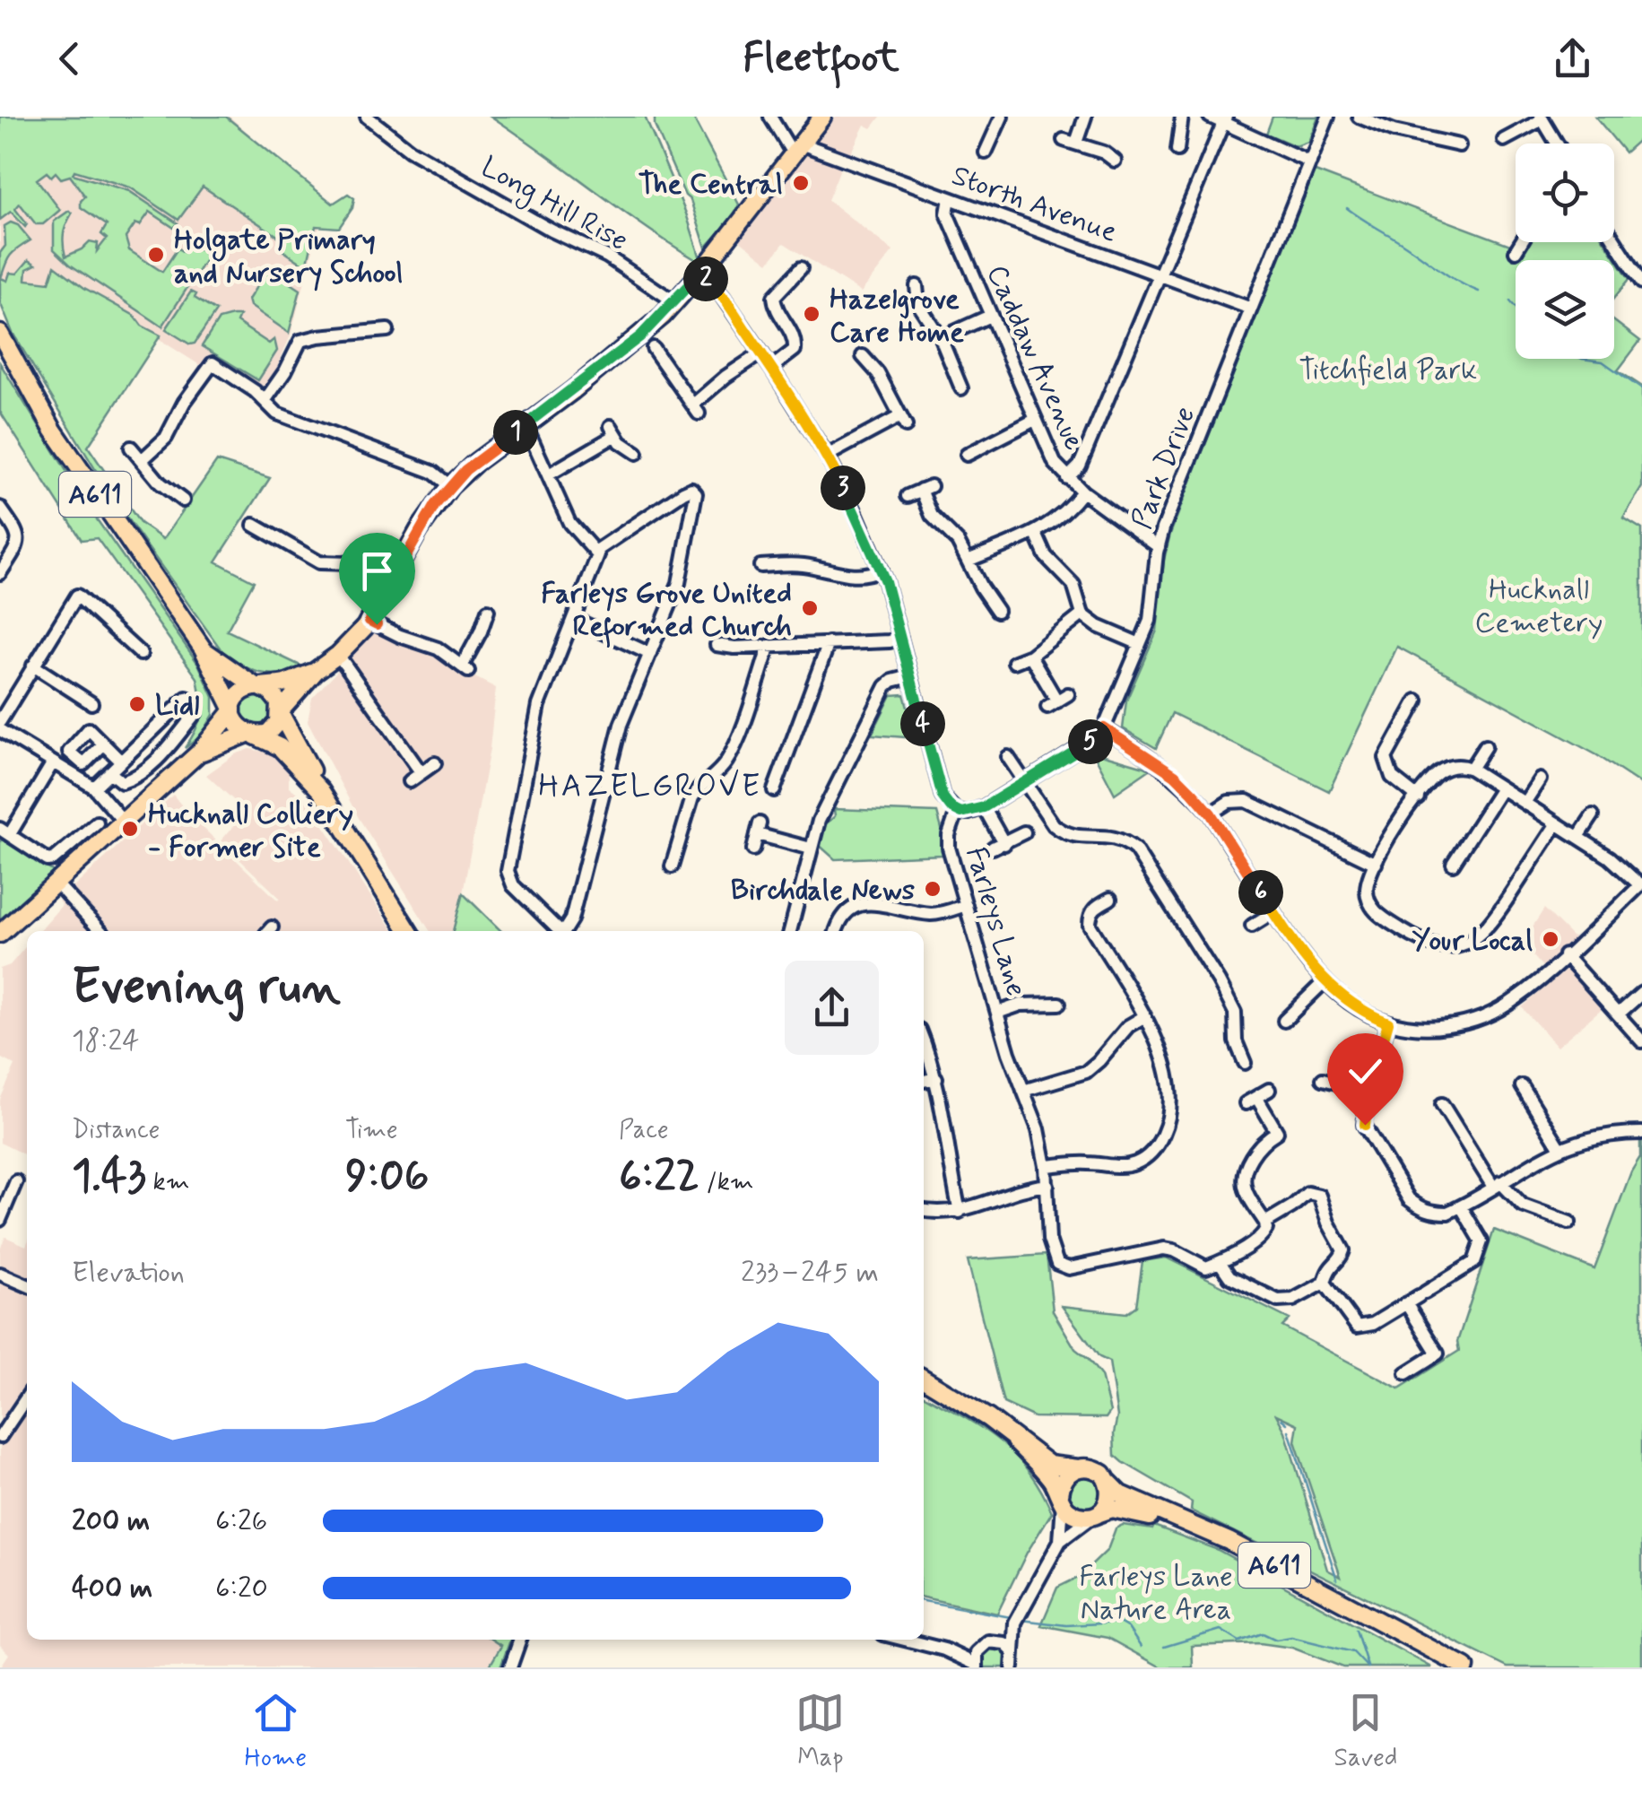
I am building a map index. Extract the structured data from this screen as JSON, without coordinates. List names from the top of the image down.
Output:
{
  "streets": {
    "main road": ["A611"],
    "street": [
      "Long Hill Rise",
      "Storth Avenue",
      "Caddaw Avenue",
      "Park Drive",
      "Farleys Lane"
    ]
  },
  "crossings": [
    ["Storth Avenue", "Caddaw Avenue"],
    ["Storth Avenue", "Park Drive"],
    ["Caddaw Avenue", "Park Drive"],
    ["Park Drive", "Farleys Lane"]
  ],
  "districts": ["HAZELGROVE"],
  "parks": ["Titchfield Park", "Hucknall Cemetery", "Farleys Lane Nature Area"],
  "places": [
    "The Central",
    "Holgate Primary and Nursery School",
    "Hazelgrove Care Home",
    "Farleys Grove United Reformed Church",
    "Lidl",
    "Hucknall Colliery - Former Site",
    "Birchdale News",
    "Your Local"
  ],
  "page": {
    "header": "Fleetfoot",
    "pins": [
      "2",
      "1",
      "3",
      "4",
      "5",
      "6"
    ],
    "heading": ["Evening run", "18:24"],
    "stats": [
      ["Distance", "1.43 km"],
      ["Time", "9:06"],
      ["Pace", "6:22 /km"]
    ],
    "chart": ["Elevation", "233–245 m"],
    "list": [
      {
        "name": "200 m",
        "note": "6:26"
      },
      {
        "name": "400 m",
        "note": "6:20"
      }
    ],
    "tabs": ["Home", "Map", "Saved"]
  }
}
